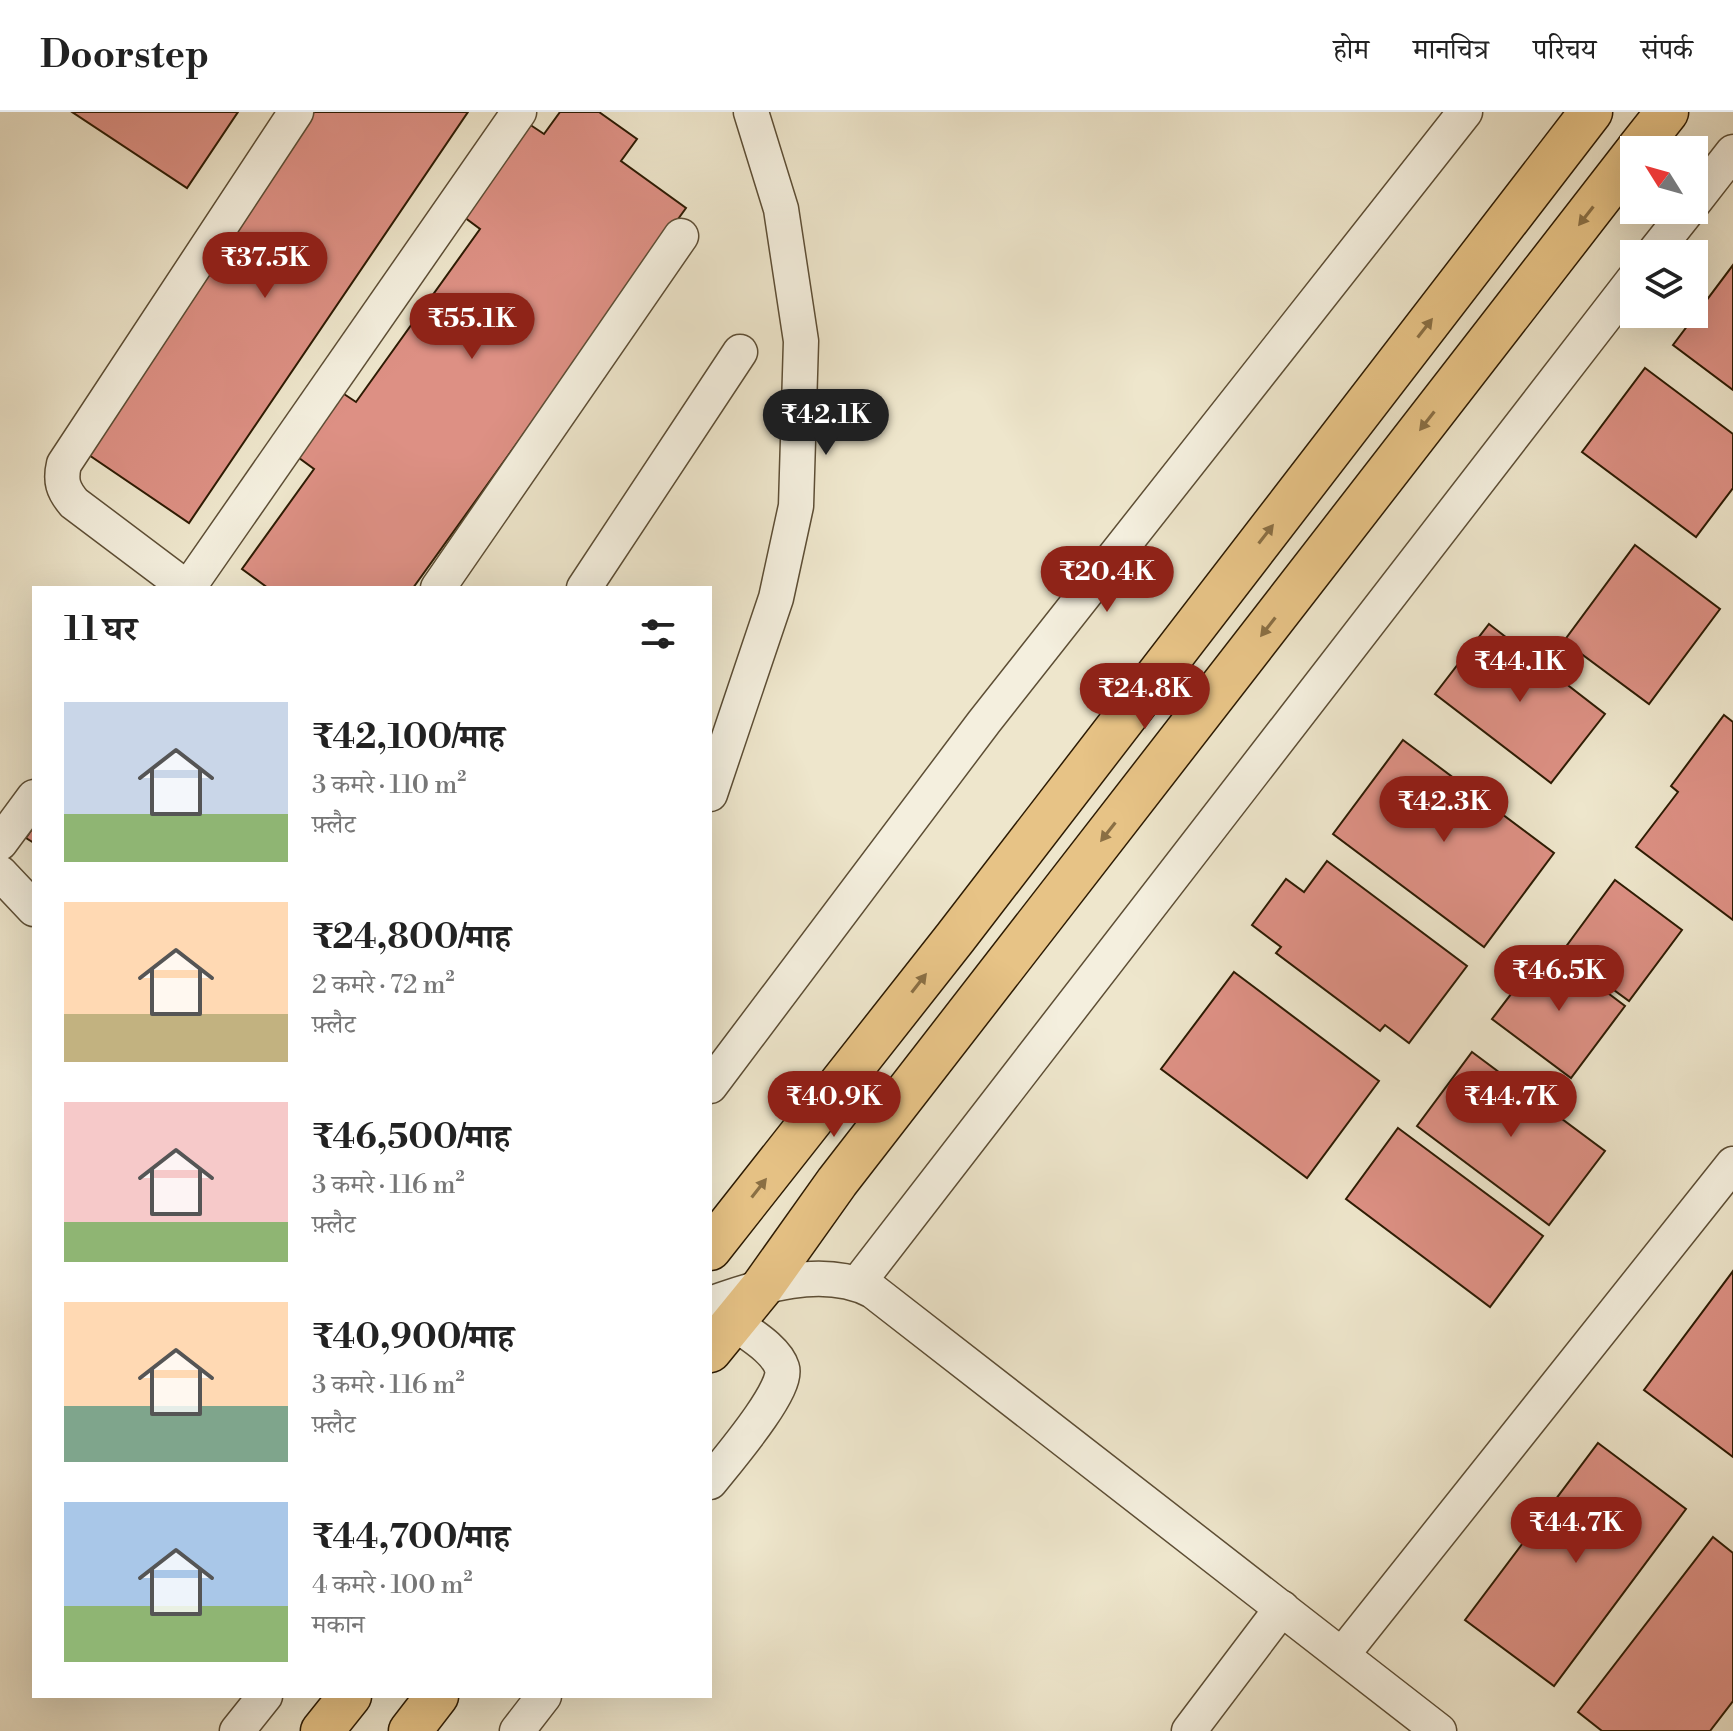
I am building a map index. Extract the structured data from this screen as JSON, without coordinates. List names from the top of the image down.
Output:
{
  "north": "top left",
  "page": {
    "header": "Doorstep",
    "nav": [
      "होम",
      "मानचित्र",
      "परिचय",
      "संपर्क"
    ],
    "price": [
      "₹37.5K",
      "₹55.1K",
      "₹42.1K",
      "₹20.4K",
      "₹44.1K",
      "₹24.8K",
      "₹42.3K",
      "₹46.5K",
      "₹40.9K",
      "₹44.7K",
      "₹44.7K"
    ],
    "heading": "11 घर",
    "list": [
      {
        "name": "₹42,100/माह",
        "note": "3 कमरे · 110 m² · फ़्लैट"
      },
      {
        "name": "₹24,800/माह",
        "note": "2 कमरे · 72 m² · फ़्लैट"
      },
      {
        "name": "₹46,500/माह",
        "note": "3 कमरे · 116 m² · फ़्लैट"
      },
      {
        "name": "₹40,900/माह",
        "note": "3 कमरे · 116 m² · फ़्लैट"
      },
      {
        "name": "₹44,700/माह",
        "note": "4 कमरे · 100 m² · मकान"
      }
    ]
  }
}
